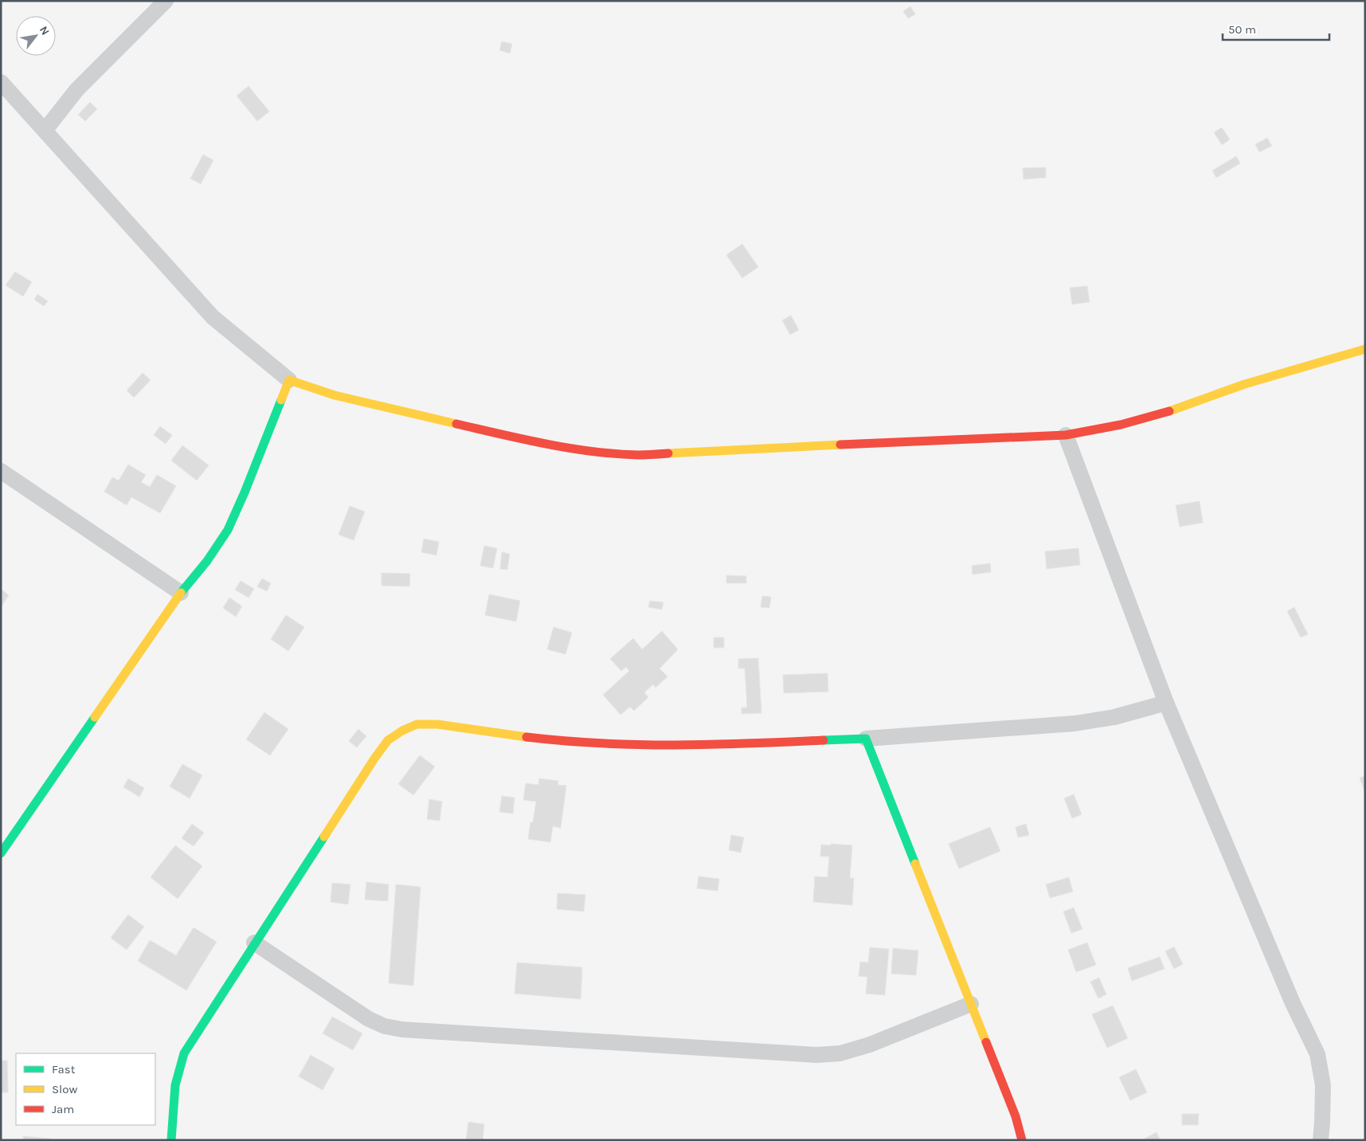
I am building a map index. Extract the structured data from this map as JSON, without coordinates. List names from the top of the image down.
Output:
{
  "legend": ["Fast", "Slow", "Jam"],
  "scale_bar": "50 m",
  "north": "top right"
}
